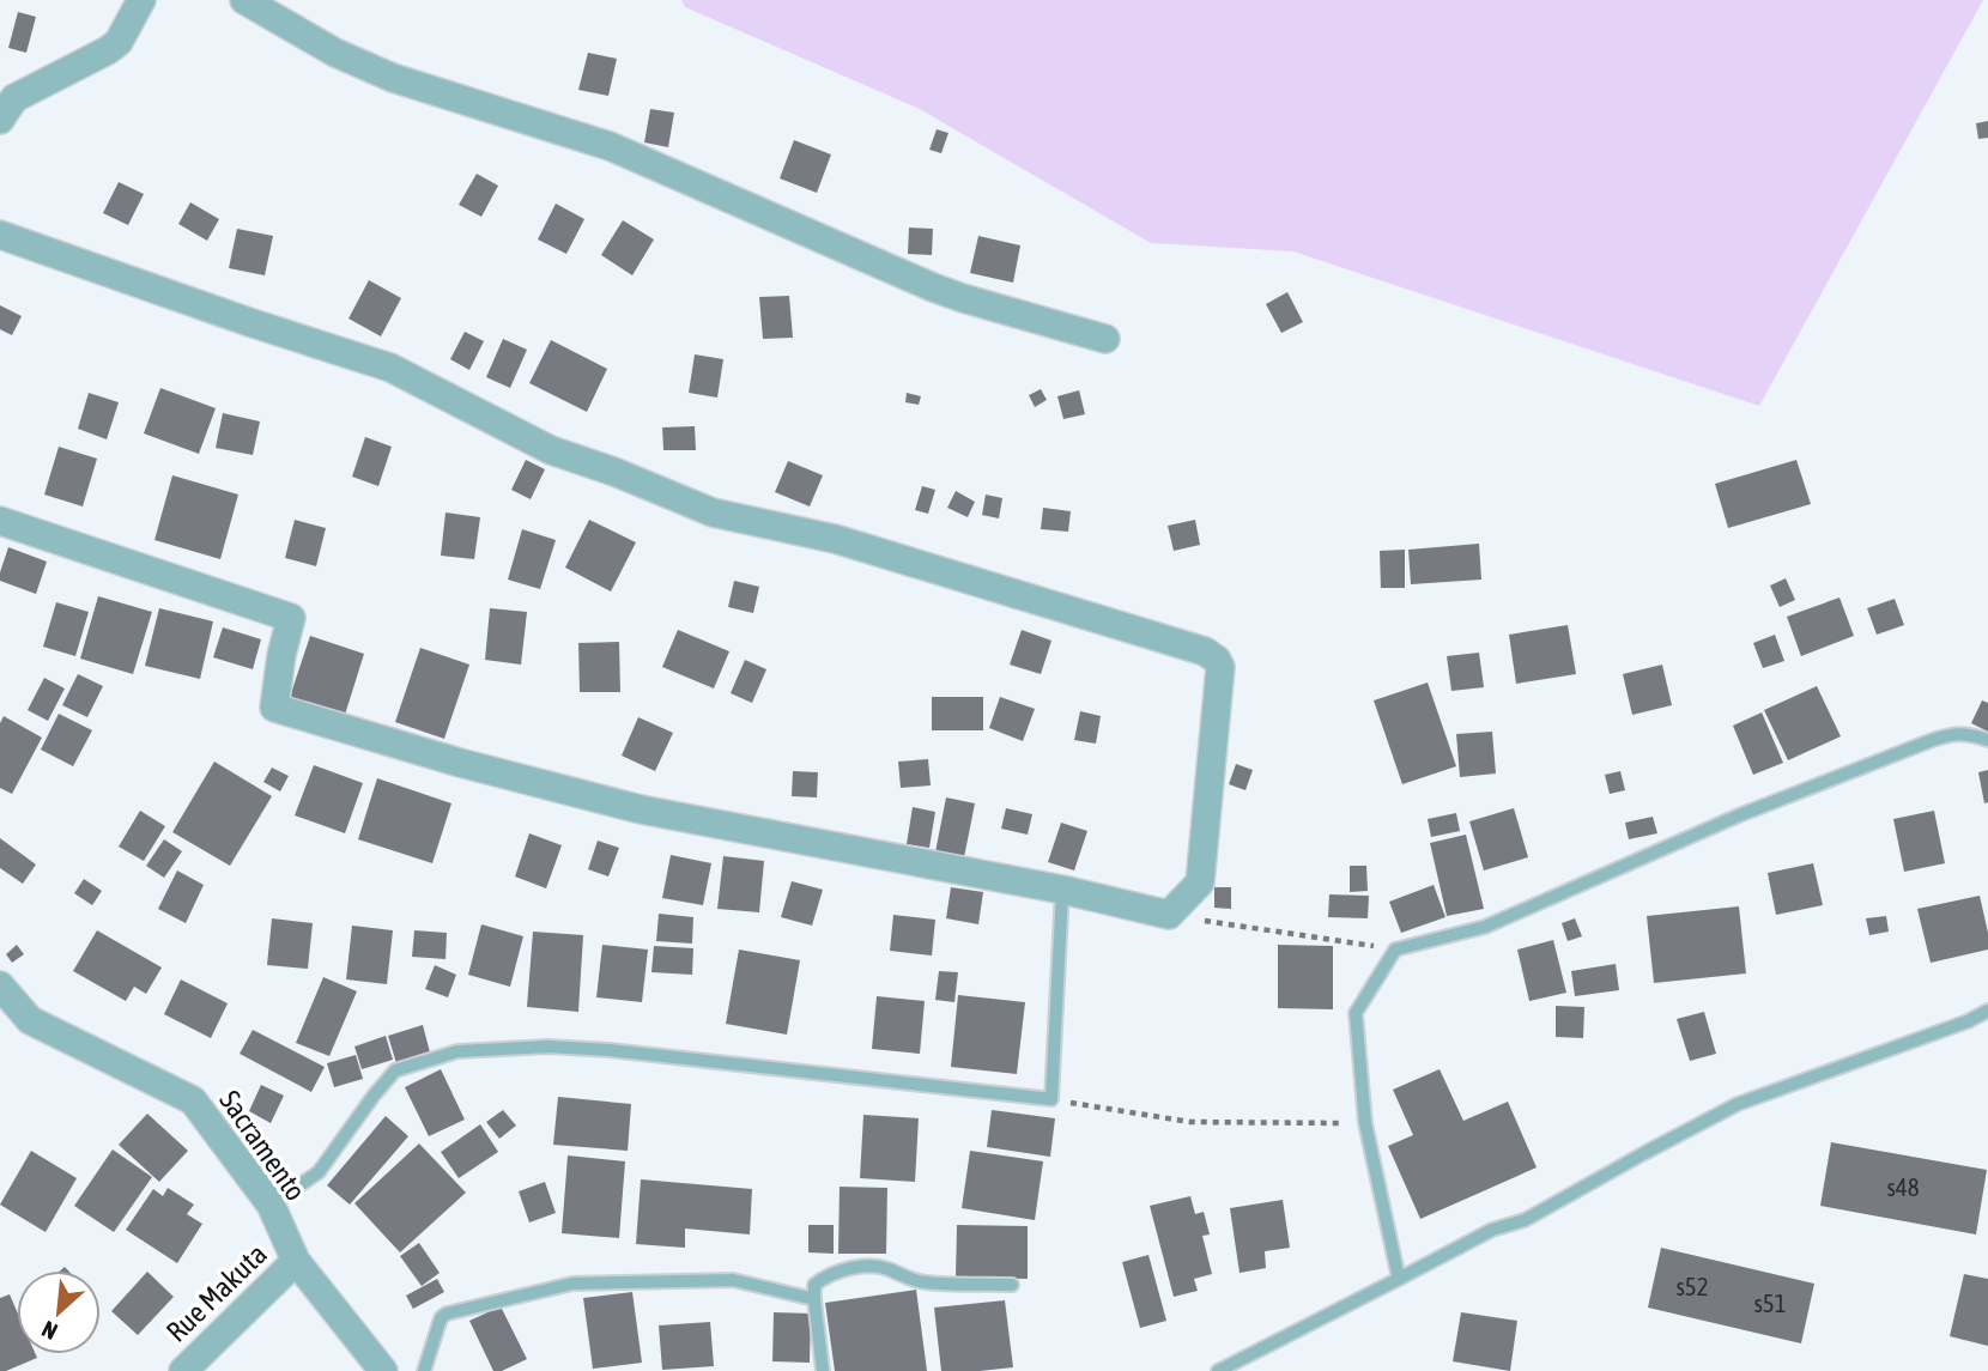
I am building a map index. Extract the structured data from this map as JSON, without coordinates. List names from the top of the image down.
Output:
{
  "streets": {
    "street": ["Sacramento", "Rue Makuta"]
  },
  "crossings": [
    ["Sacramento", "Rue Makuta"]
  ],
  "house_numbers": ["s48", "s52", "s51"],
  "north": "bottom left"
}
